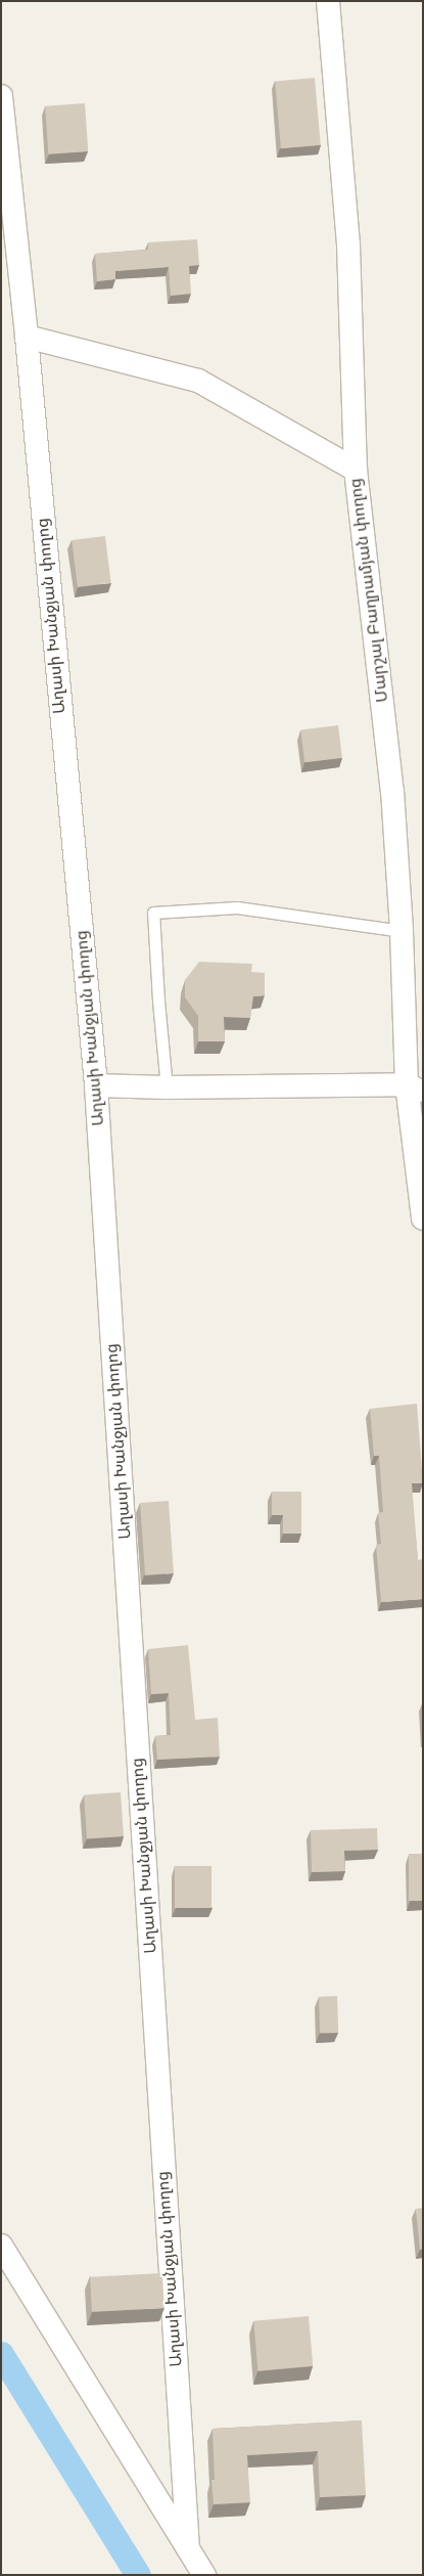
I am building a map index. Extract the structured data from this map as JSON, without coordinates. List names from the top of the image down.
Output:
{
  "streets": {
    "street": ["Մարշալ Բաղրամյան փողոց", "Աղասի Խանջյան փողոց"]
  },
  "crossings": [
    ["Մարշալ Բաղրամյան փողոց", "Աղասի Խանջյան փողոց"]
  ]
}
